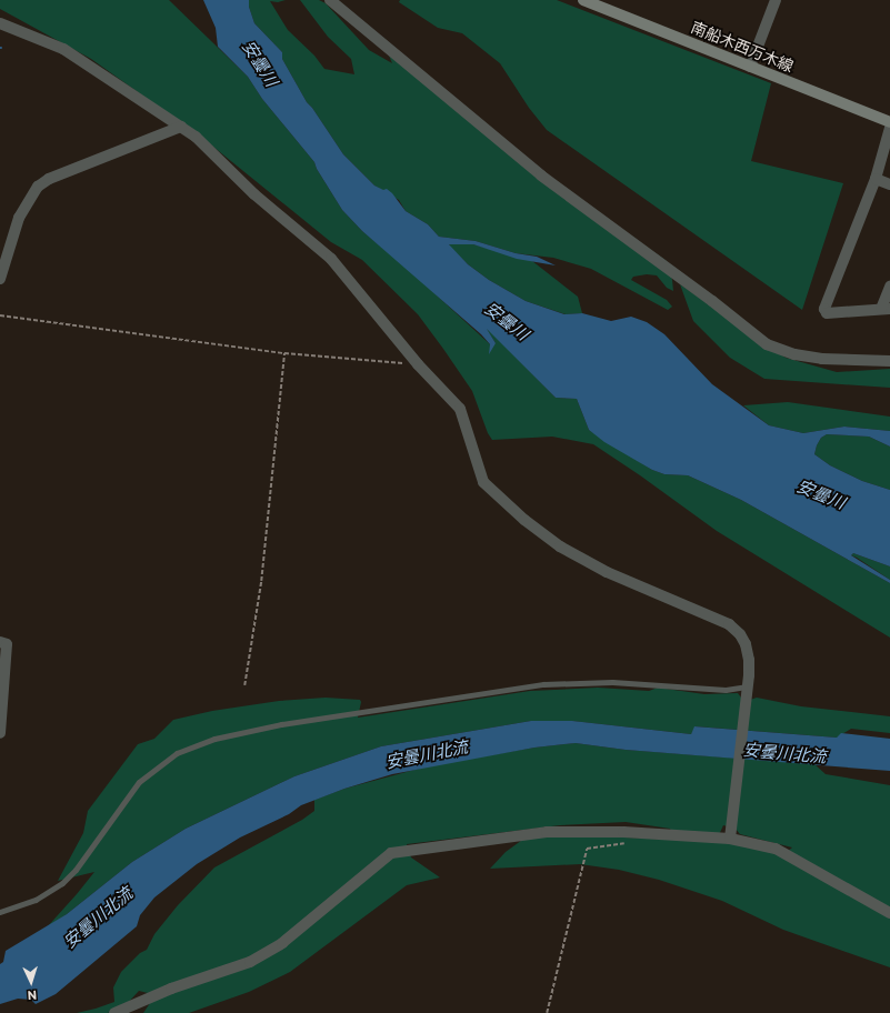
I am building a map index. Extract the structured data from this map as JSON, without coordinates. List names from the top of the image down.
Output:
{
  "streets": {
    "main road": ["南船木西万木線"]
  },
  "water": ["安曇川", "安曇川北流"],
  "north": "bottom"
}
